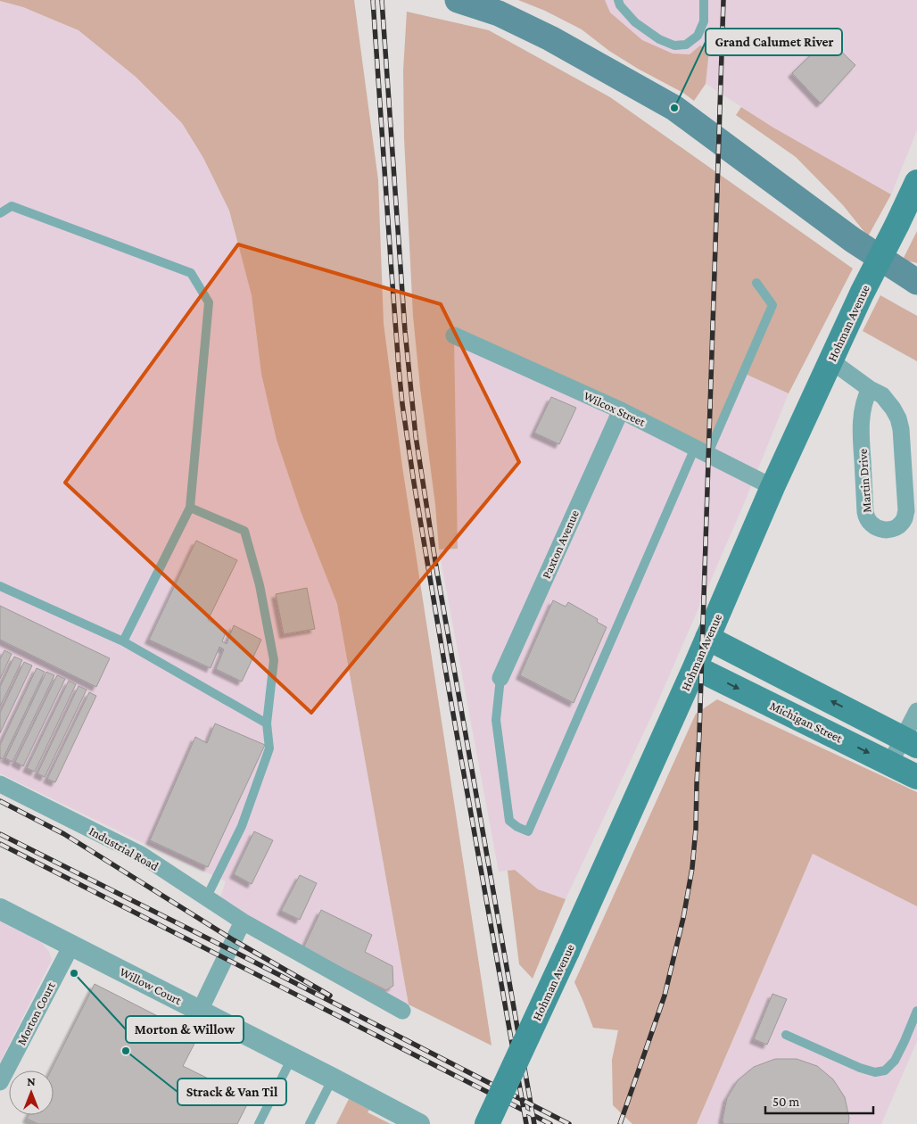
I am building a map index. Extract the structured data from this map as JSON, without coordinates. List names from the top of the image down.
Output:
{
  "streets": {
    "main road": ["Hohman Avenue", "Michigan Street"],
    "street": [
      "Wilcox Street",
      "Martin Drive",
      "Paxton Avenue",
      "Industrial Road",
      "Willow Court",
      "Morton Court"
    ]
  },
  "crossings": [
    ["Hohman Avenue", "Wilcox Street"],
    ["Hohman Avenue", "Martin Drive"],
    ["Hohman Avenue", "Michigan Street"],
    ["Wilcox Street", "Paxton Avenue"],
    ["Willow Court", "Morton Court"]
  ],
  "places": ["Grand Calumet River", "Morton & Willow", "Strack & Van Til"],
  "scale_bar": "50 m",
  "north": "top"
}
